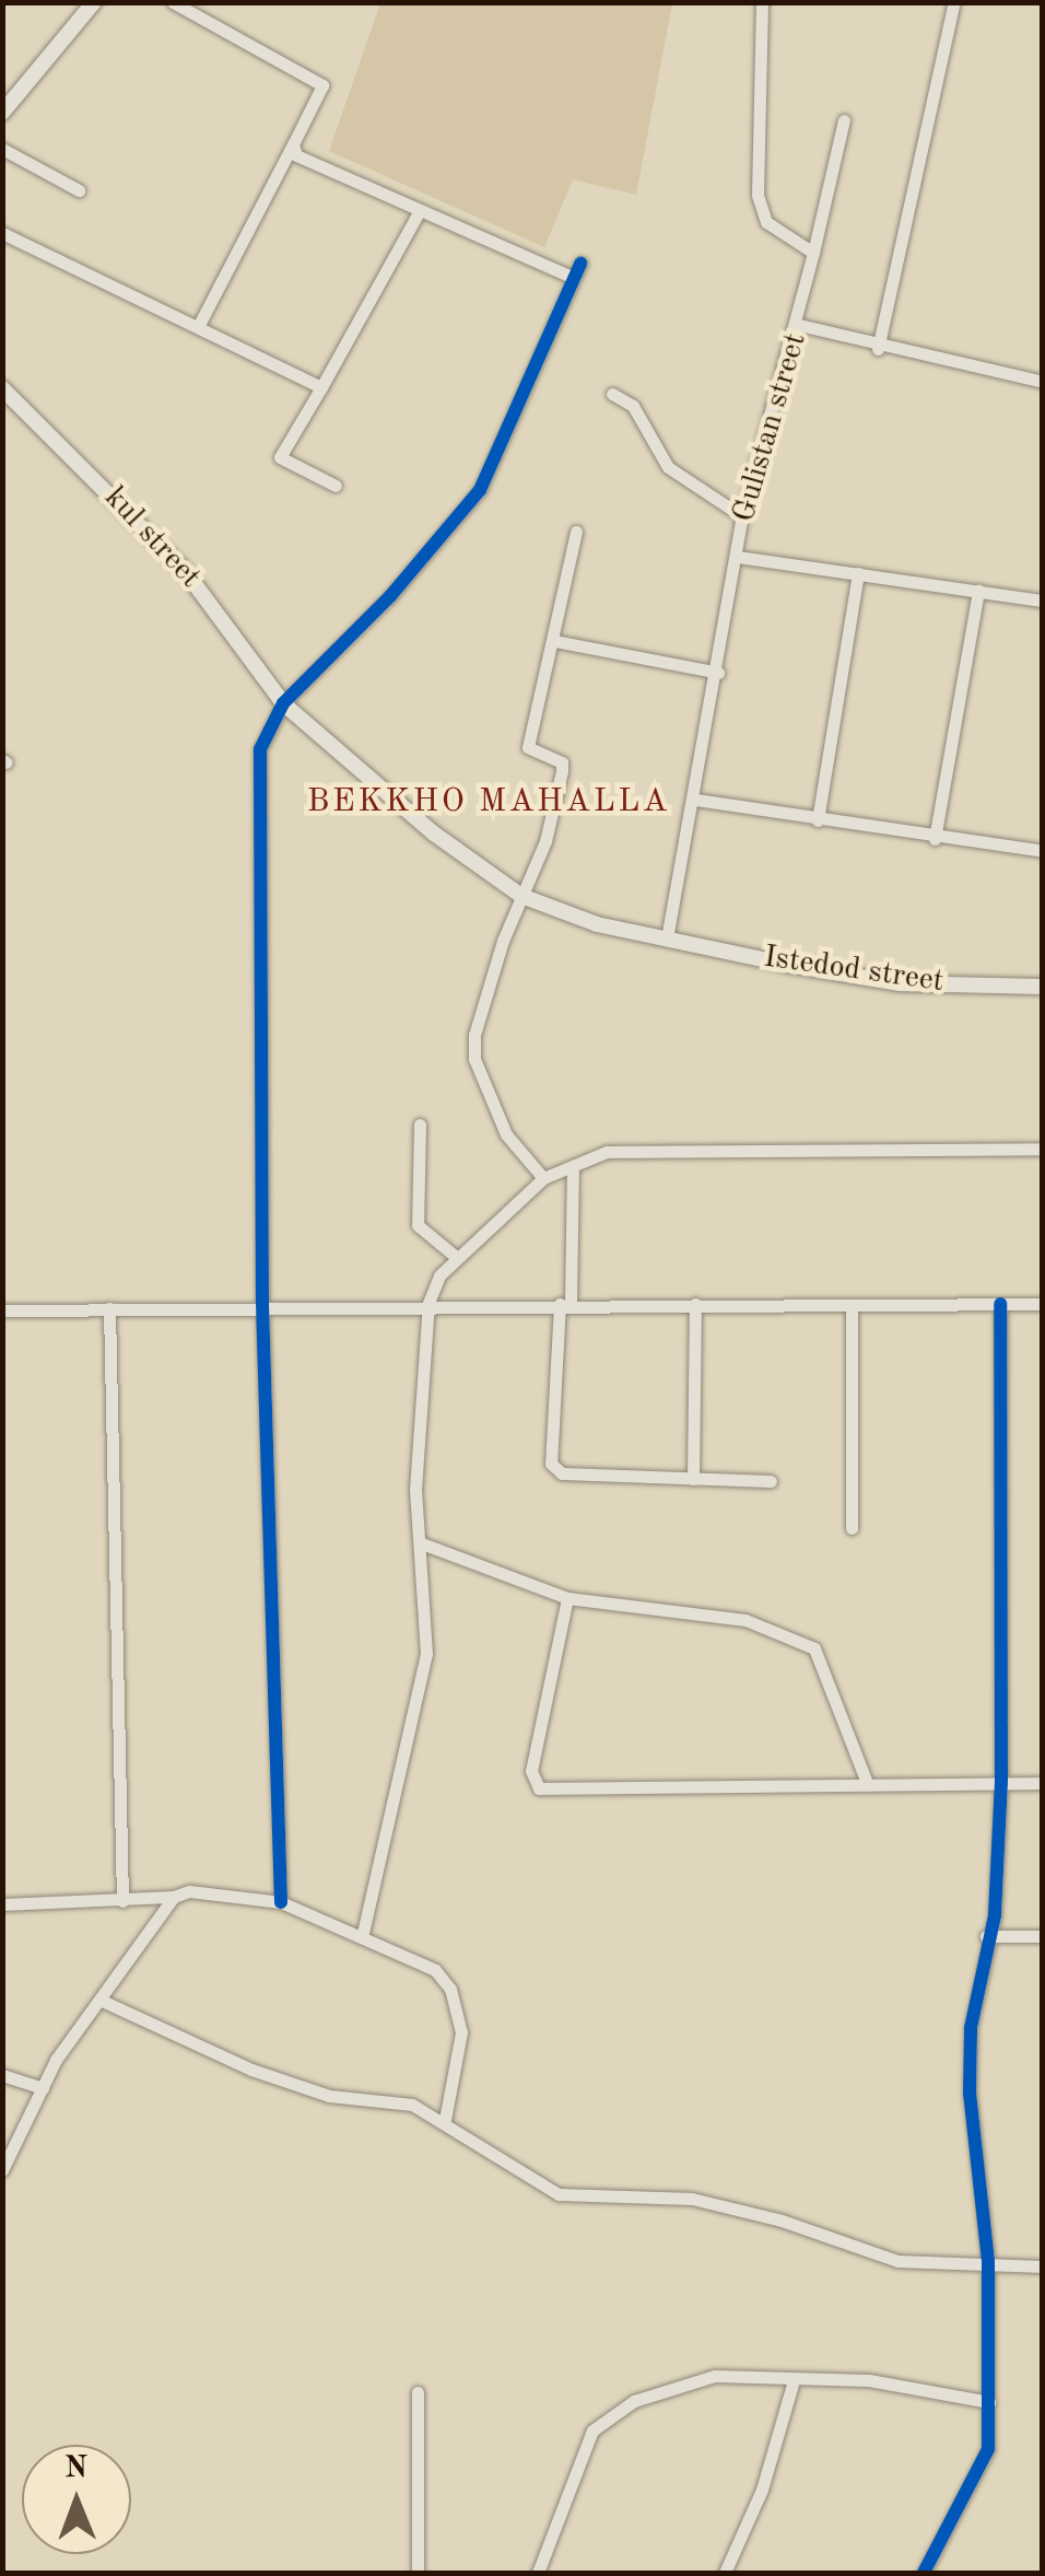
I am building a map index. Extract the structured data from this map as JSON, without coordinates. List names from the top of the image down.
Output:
{
  "streets": {
    "street": ["Gulistan street", "kul street", "Istedod street"]
  },
  "crossings": [
    ["Gulistan street", "Istedod street"],
    ["kul street", "Istedod street"]
  ],
  "districts": ["BEKKHO MAHALLA"],
  "north": "top"
}
